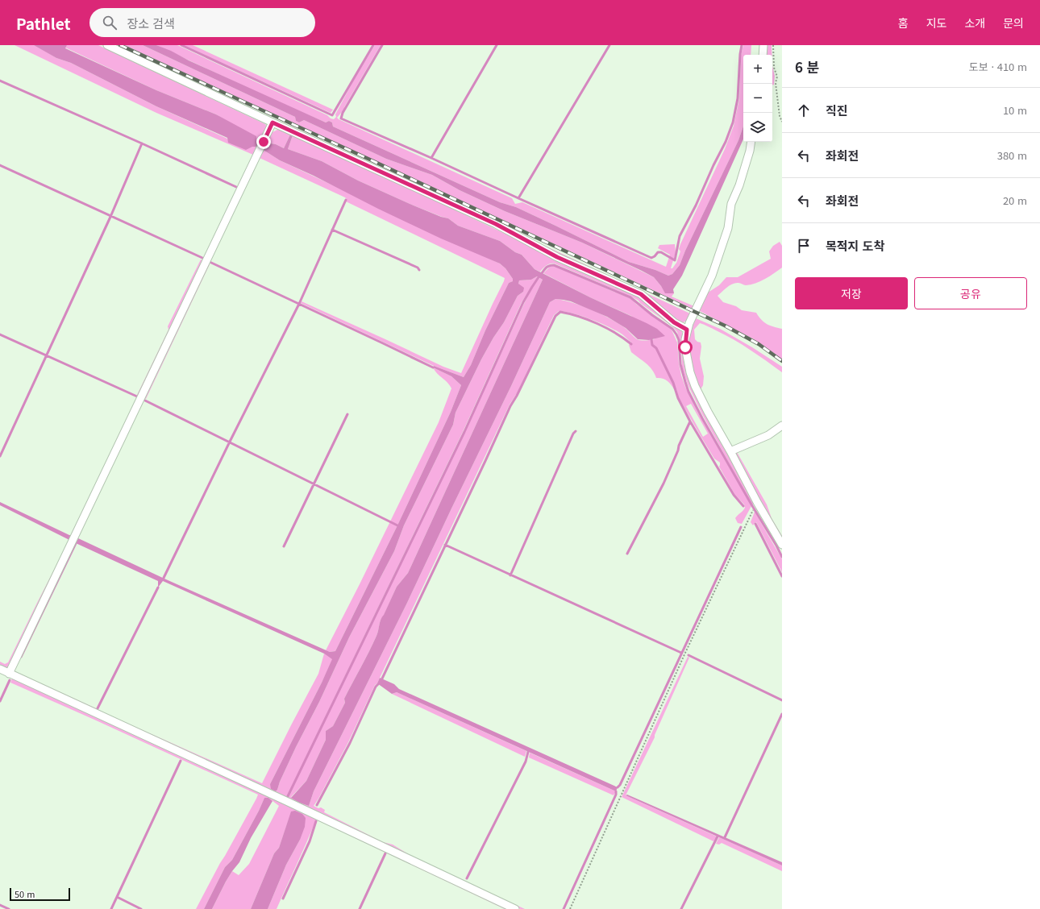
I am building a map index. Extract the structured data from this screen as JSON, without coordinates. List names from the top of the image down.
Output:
{
  "scale_bar": "50 m",
  "page": {
    "header": "Pathlet",
    "search": "장소 검색",
    "nav": [
      "홈",
      "지도",
      "소개",
      "문의"
    ],
    "heading": ["6 분", "도보 · 410 m"],
    "map_buttons": ["+", "−"],
    "list": [
      ["직진", "10 m"],
      ["좌회전", "380 m"],
      ["좌회전", "20 m"],
      "목적지 도착"
    ],
    "buttons": ["저장", "공유"],
    "scale": "50 m"
  }
}
